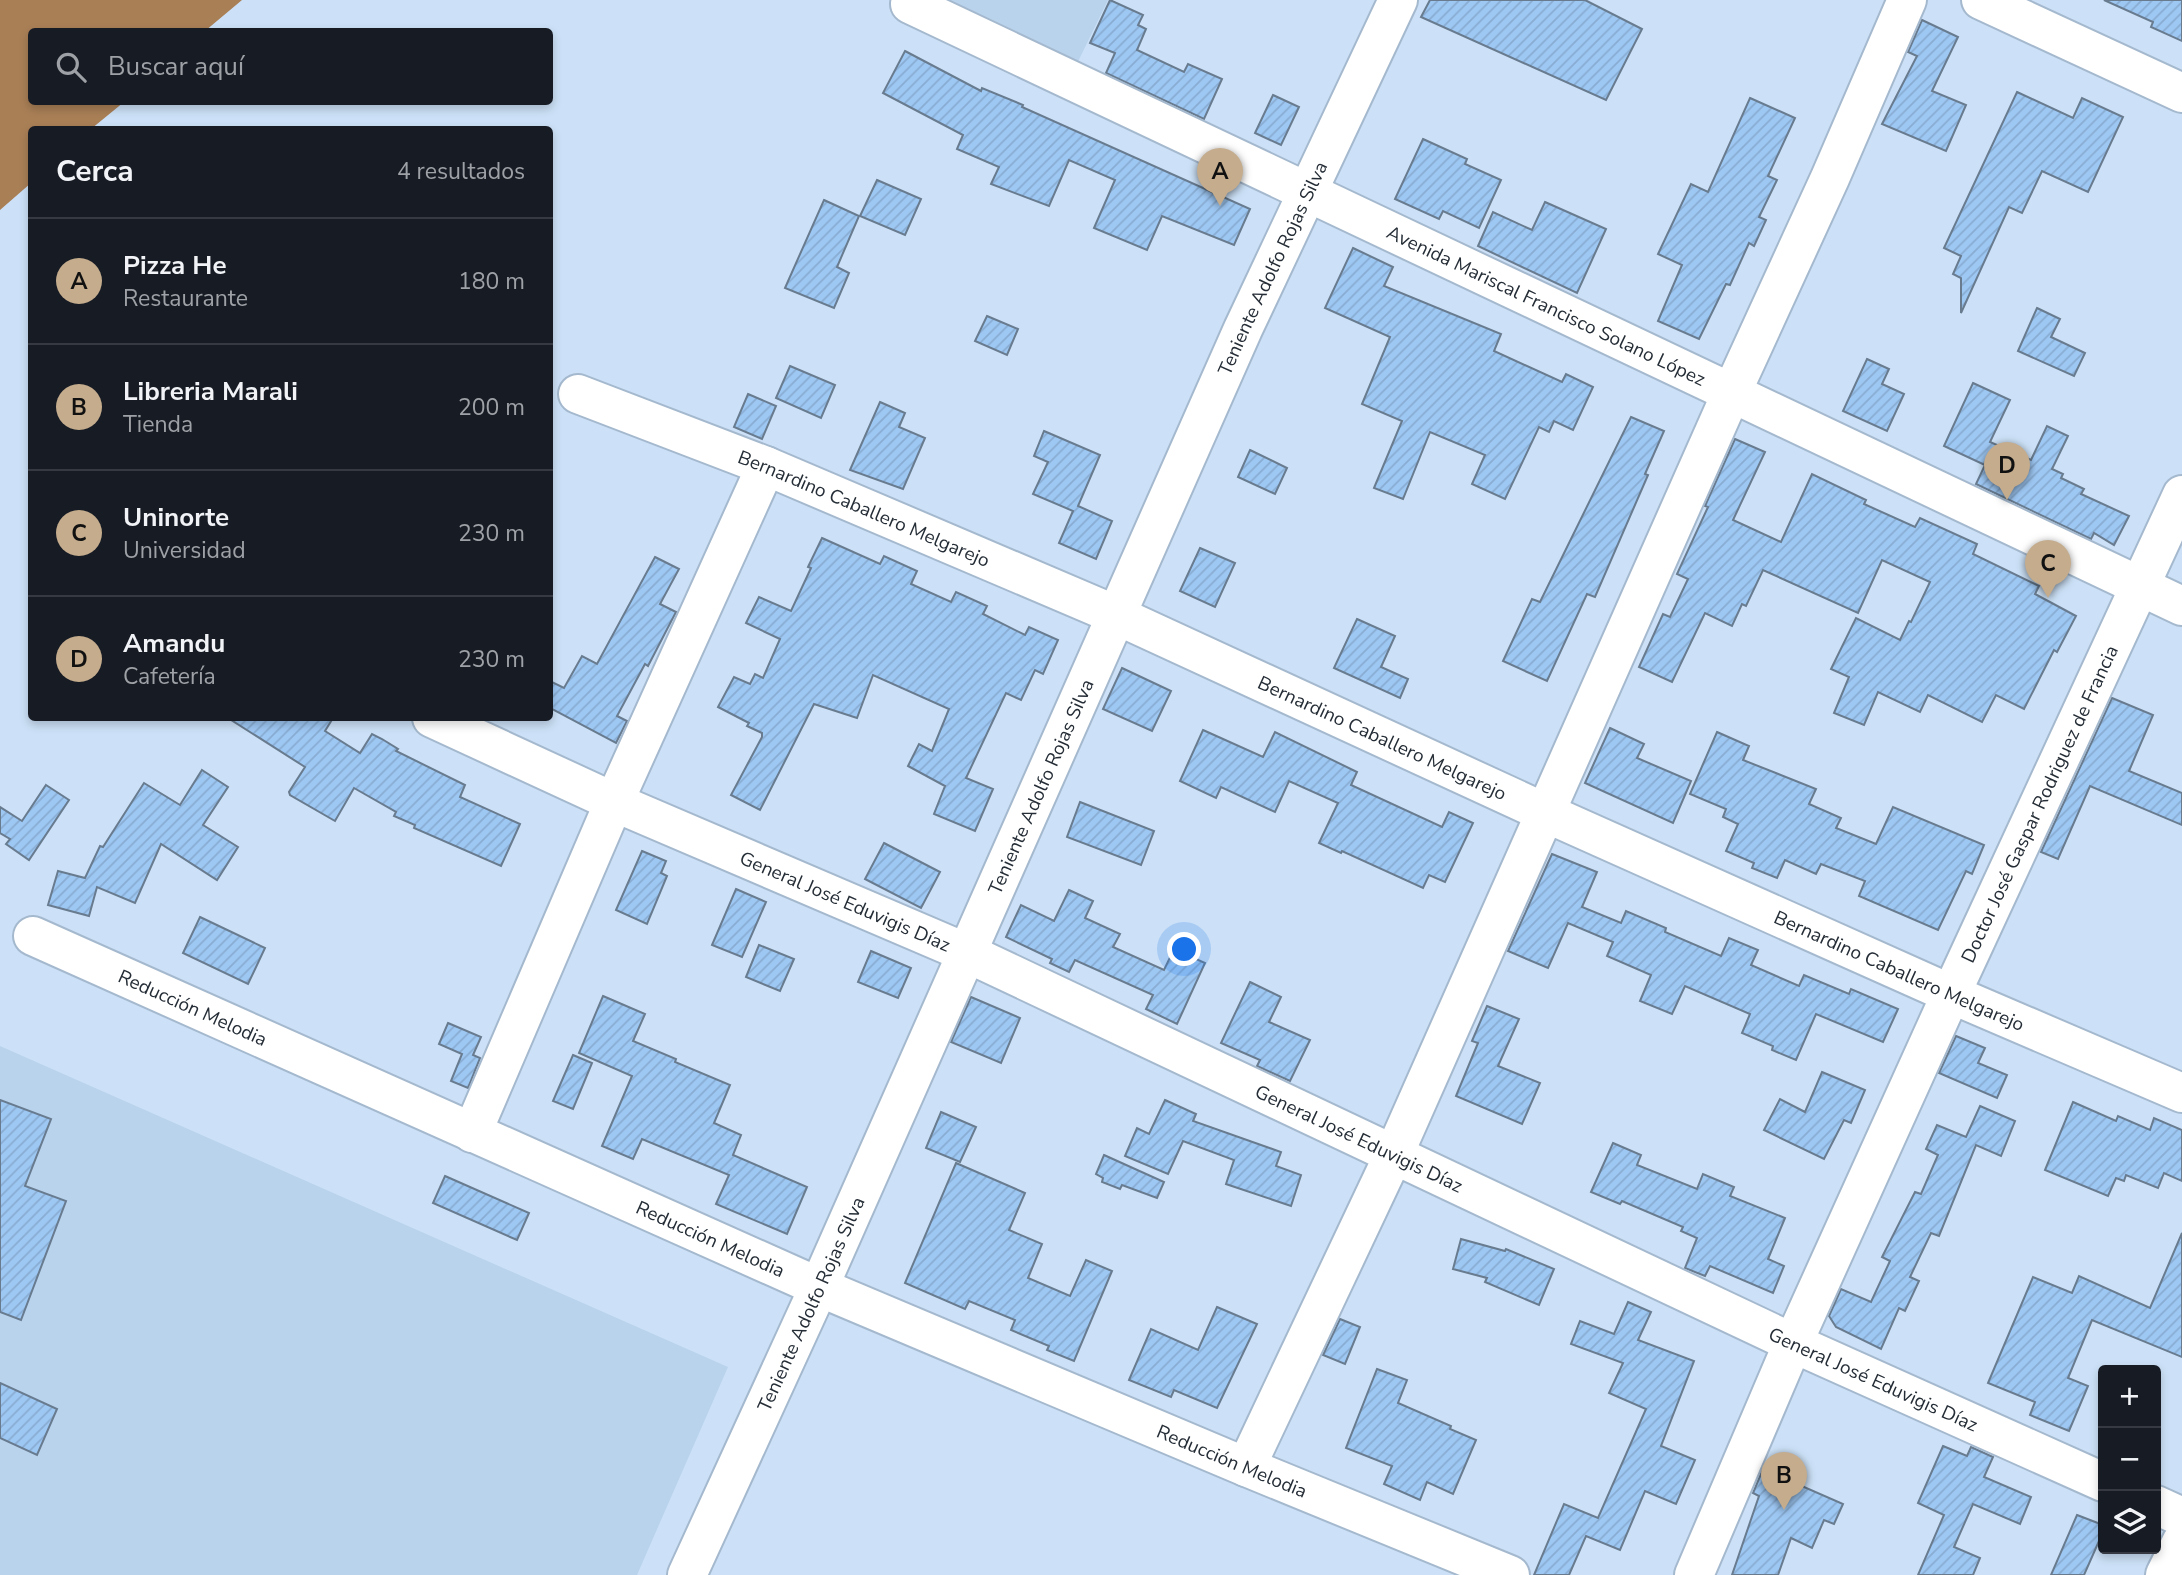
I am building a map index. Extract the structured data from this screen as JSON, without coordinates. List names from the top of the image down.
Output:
{
  "streets": {
    "street": [
      "Teniente Adolfo Rojas Silva",
      "Avenida Mariscal Francisco Solano López",
      "Bernardino Caballero Melgarejo",
      "Doctor José Gaspar Rodriguez de Francia",
      "General José Eduvigis Díaz",
      "Reducción Melodia"
    ]
  },
  "crossings": [
    ["Teniente Adolfo Rojas Silva", "Avenida Mariscal Francisco Solano López"],
    ["Teniente Adolfo Rojas Silva", "Bernardino Caballero Melgarejo"],
    ["Teniente Adolfo Rojas Silva", "General José Eduvigis Díaz"],
    ["Teniente Adolfo Rojas Silva", "Reducción Melodia"],
    ["Avenida Mariscal Francisco Solano López", "Doctor José Gaspar Rodriguez de Francia"],
    ["Bernardino Caballero Melgarejo", "Doctor José Gaspar Rodriguez de Francia"],
    ["Doctor José Gaspar Rodriguez de Francia", "General José Eduvigis Díaz"]
  ],
  "page": {
    "search": "Buscar aquí",
    "heading": ["Cerca", "4 resultados"],
    "pins": [
      "A",
      "D",
      "C",
      "B"
    ],
    "list": [
      {
        "mark": "A",
        "name": "Pizza He",
        "note": "Restaurante",
        "value": "180 m"
      },
      {
        "mark": "B",
        "name": "Libreria Marali",
        "note": "Tienda",
        "value": "200 m"
      },
      {
        "mark": "C",
        "name": "Uninorte",
        "note": "Universidad",
        "value": "230 m"
      },
      {
        "mark": "D",
        "name": "Amandu",
        "note": "Cafetería",
        "value": "230 m"
      }
    ],
    "map_buttons": ["+", "−"]
  }
}
